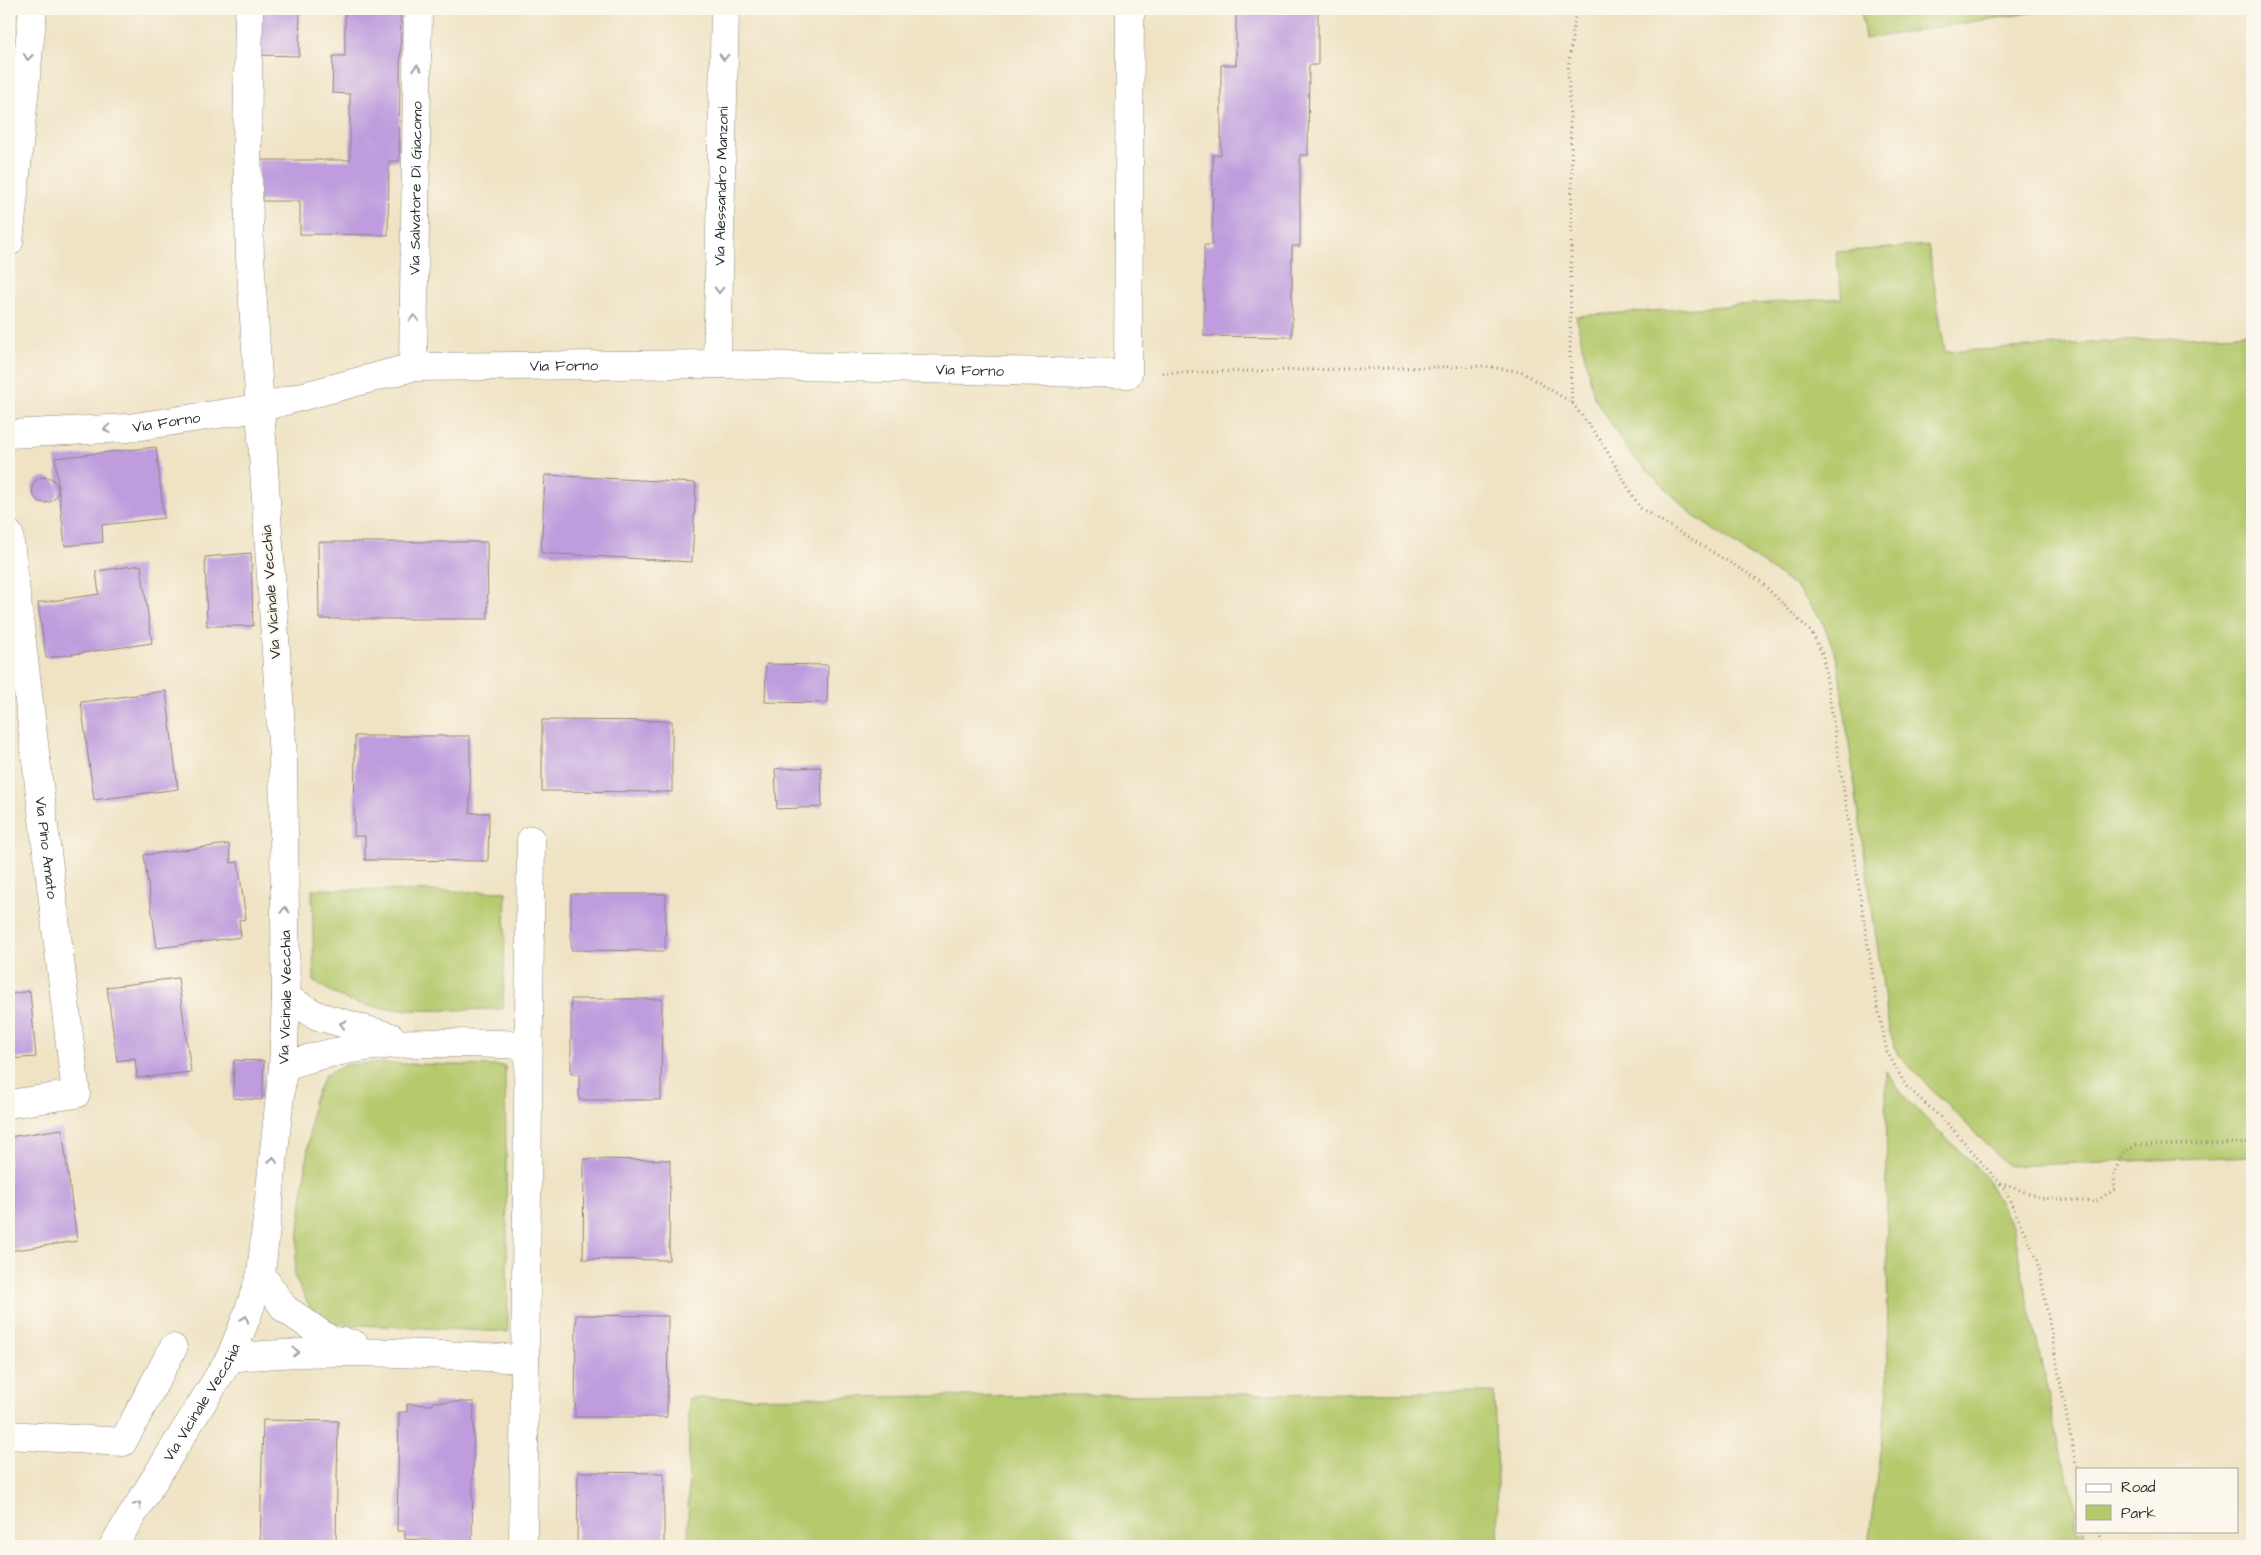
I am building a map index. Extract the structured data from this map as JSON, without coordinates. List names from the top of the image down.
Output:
{
  "streets": {
    "street": [
      "Via Alessandro Manzoni",
      "Via Salvatore Di Giacomo",
      "Via Forno",
      "Via Vicinale Vecchia",
      "Via Pino Amato"
    ]
  },
  "crossings": [
    ["Via Alessandro Manzoni", "Via Forno"],
    ["Via Salvatore Di Giacomo", "Via Forno"],
    ["Via Forno", "Via Vicinale Vecchia"]
  ],
  "one_way": ["Via Alessandro Manzoni", "Via Salvatore Di Giacomo", "Via Vicinale Vecchia"],
  "legend": ["Road", "Park"]
}
